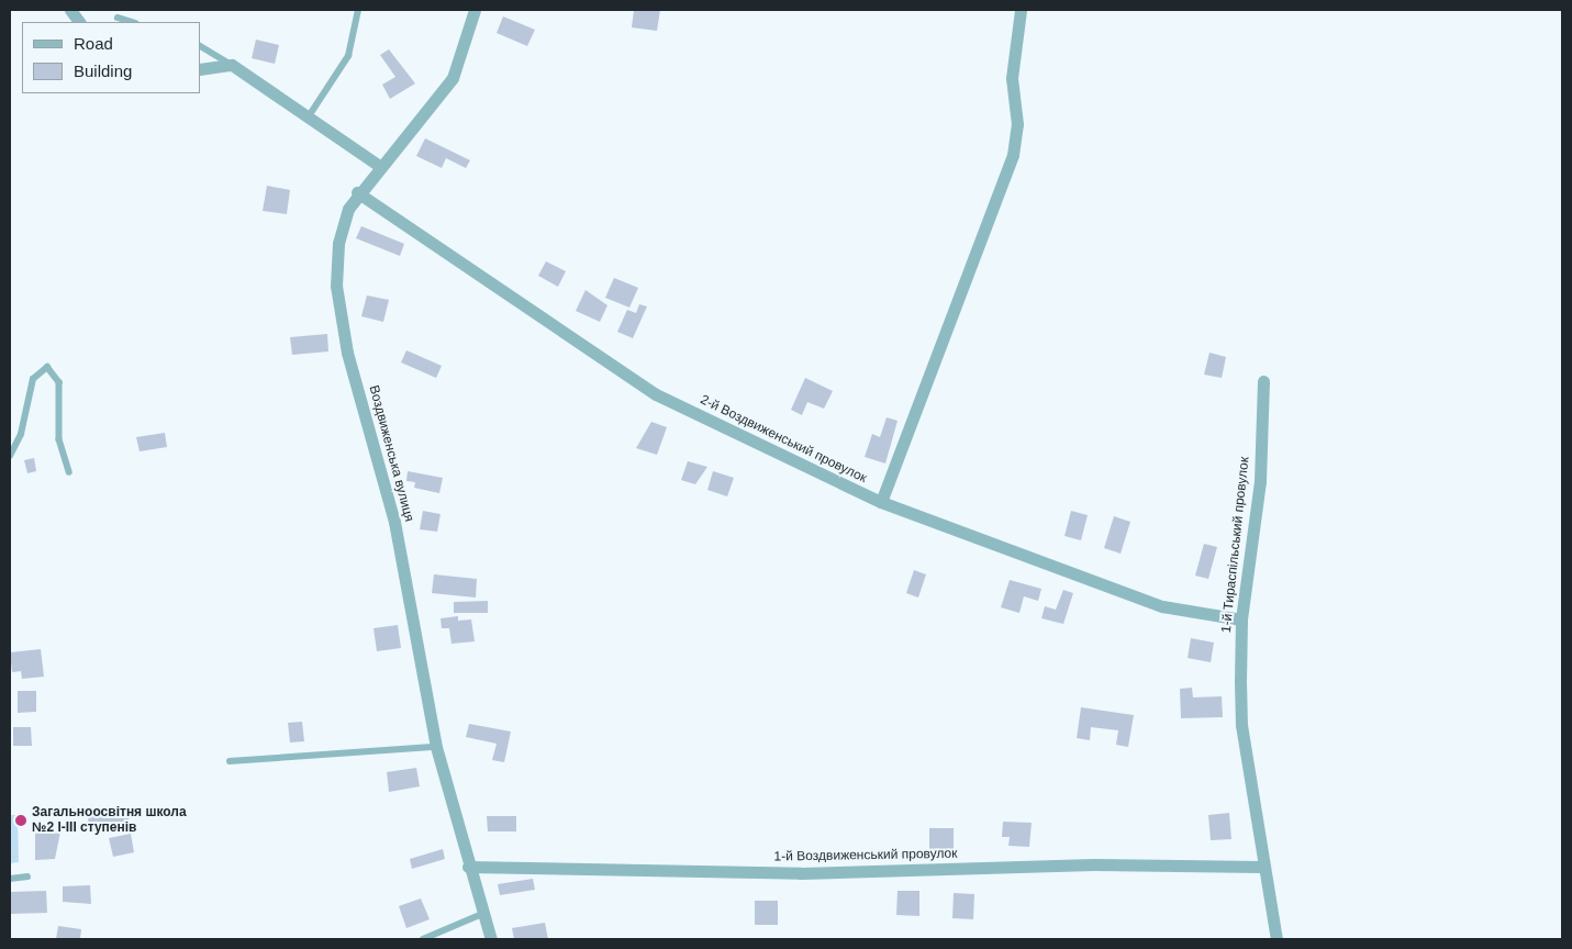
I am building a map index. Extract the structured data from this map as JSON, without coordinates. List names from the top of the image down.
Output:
{
  "streets": {
    "street": [
      "2-й Воздвиженський провулок",
      "Воздвиженська вулиця",
      "1-й Тираспільський провулок",
      "1-й Воздвиженський провулок"
    ]
  },
  "crossings": [
    ["2-й Воздвиженський провулок", "Воздвиженська вулиця"],
    ["2-й Воздвиженський провулок", "1-й Тираспільський провулок"],
    ["Воздвиженська вулиця", "1-й Воздвиженський провулок"],
    ["1-й Тираспільський провулок", "1-й Воздвиженський провулок"]
  ],
  "places": ["Загальноосвітня школа №2 I-III ступенів"],
  "legend": ["Road", "Building"]
}
